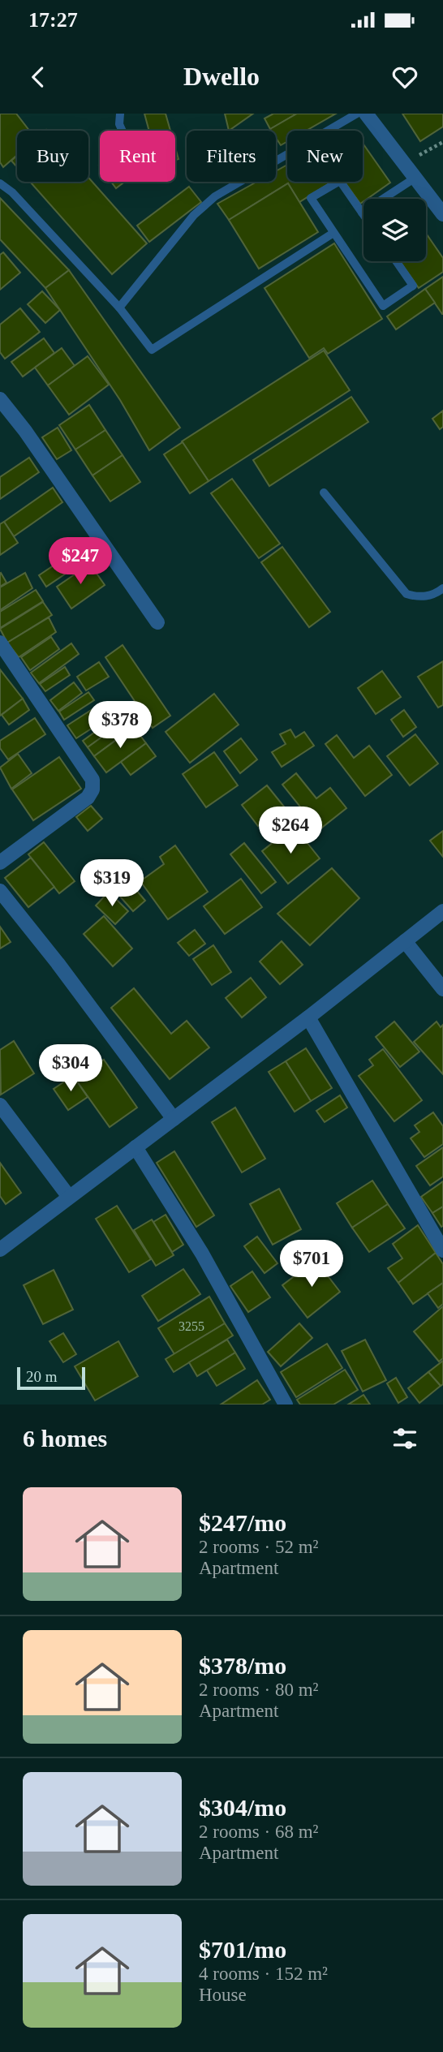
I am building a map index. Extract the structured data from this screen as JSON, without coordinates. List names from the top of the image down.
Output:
{
  "house_numbers": ["3255"],
  "scale_bar": "20 m",
  "page": {
    "status": "17:27",
    "header": "Dwello",
    "chip": [
      "Buy",
      "Rent",
      "Filters",
      "New"
    ],
    "price": [
      "$247",
      "$378",
      "$264",
      "$319",
      "$304",
      "$701"
    ],
    "scale": "20 m",
    "heading": "6 homes",
    "list": [
      {
        "name": "$247/mo",
        "note": "2 rooms · 52 m² · Apartment"
      },
      {
        "name": "$378/mo",
        "note": "2 rooms · 80 m² · Apartment"
      },
      {
        "name": "$304/mo",
        "note": "2 rooms · 68 m² · Apartment"
      },
      {
        "name": "$701/mo",
        "note": "4 rooms · 152 m² · House"
      }
    ]
  }
}
